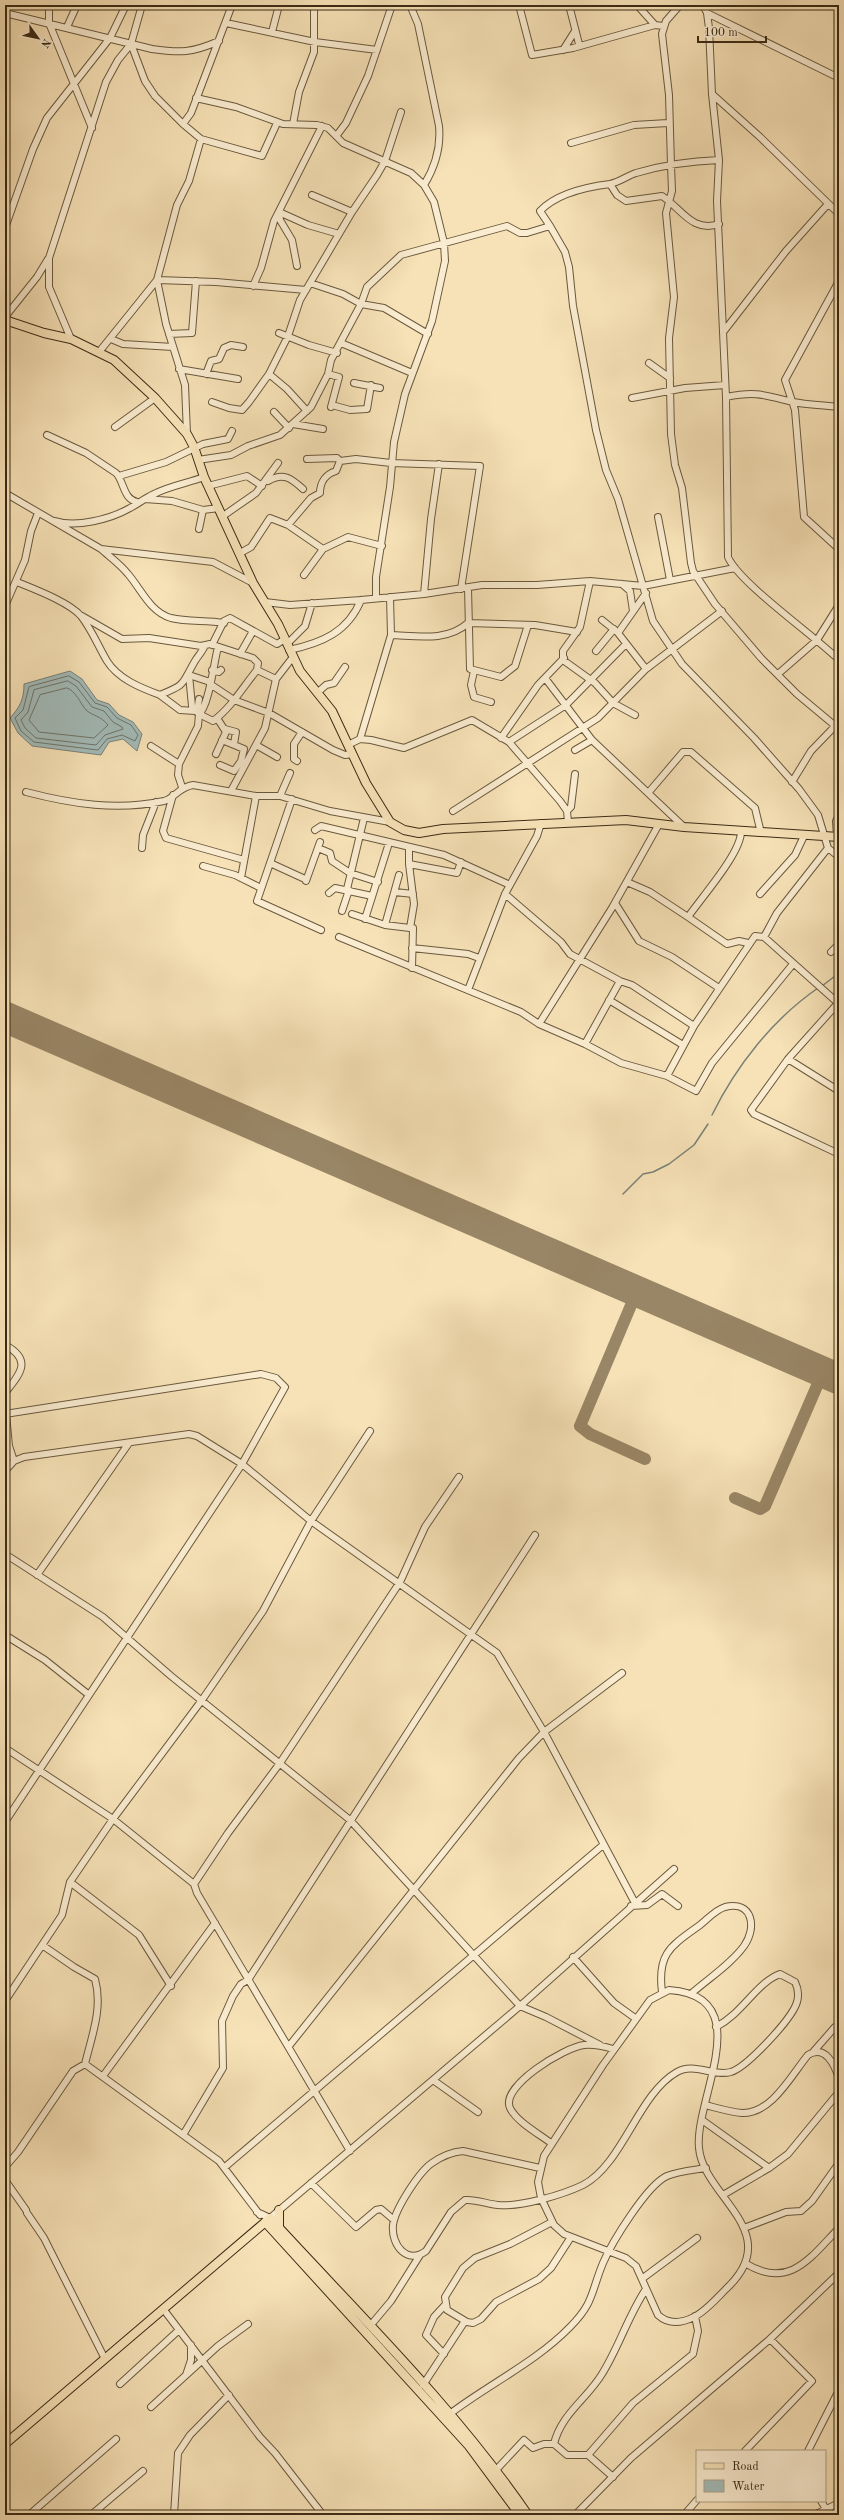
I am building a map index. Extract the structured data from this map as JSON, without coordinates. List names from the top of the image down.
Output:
{
  "legend": ["Road", "Water"],
  "scale_bar": "100 m",
  "north": "bottom right"
}
